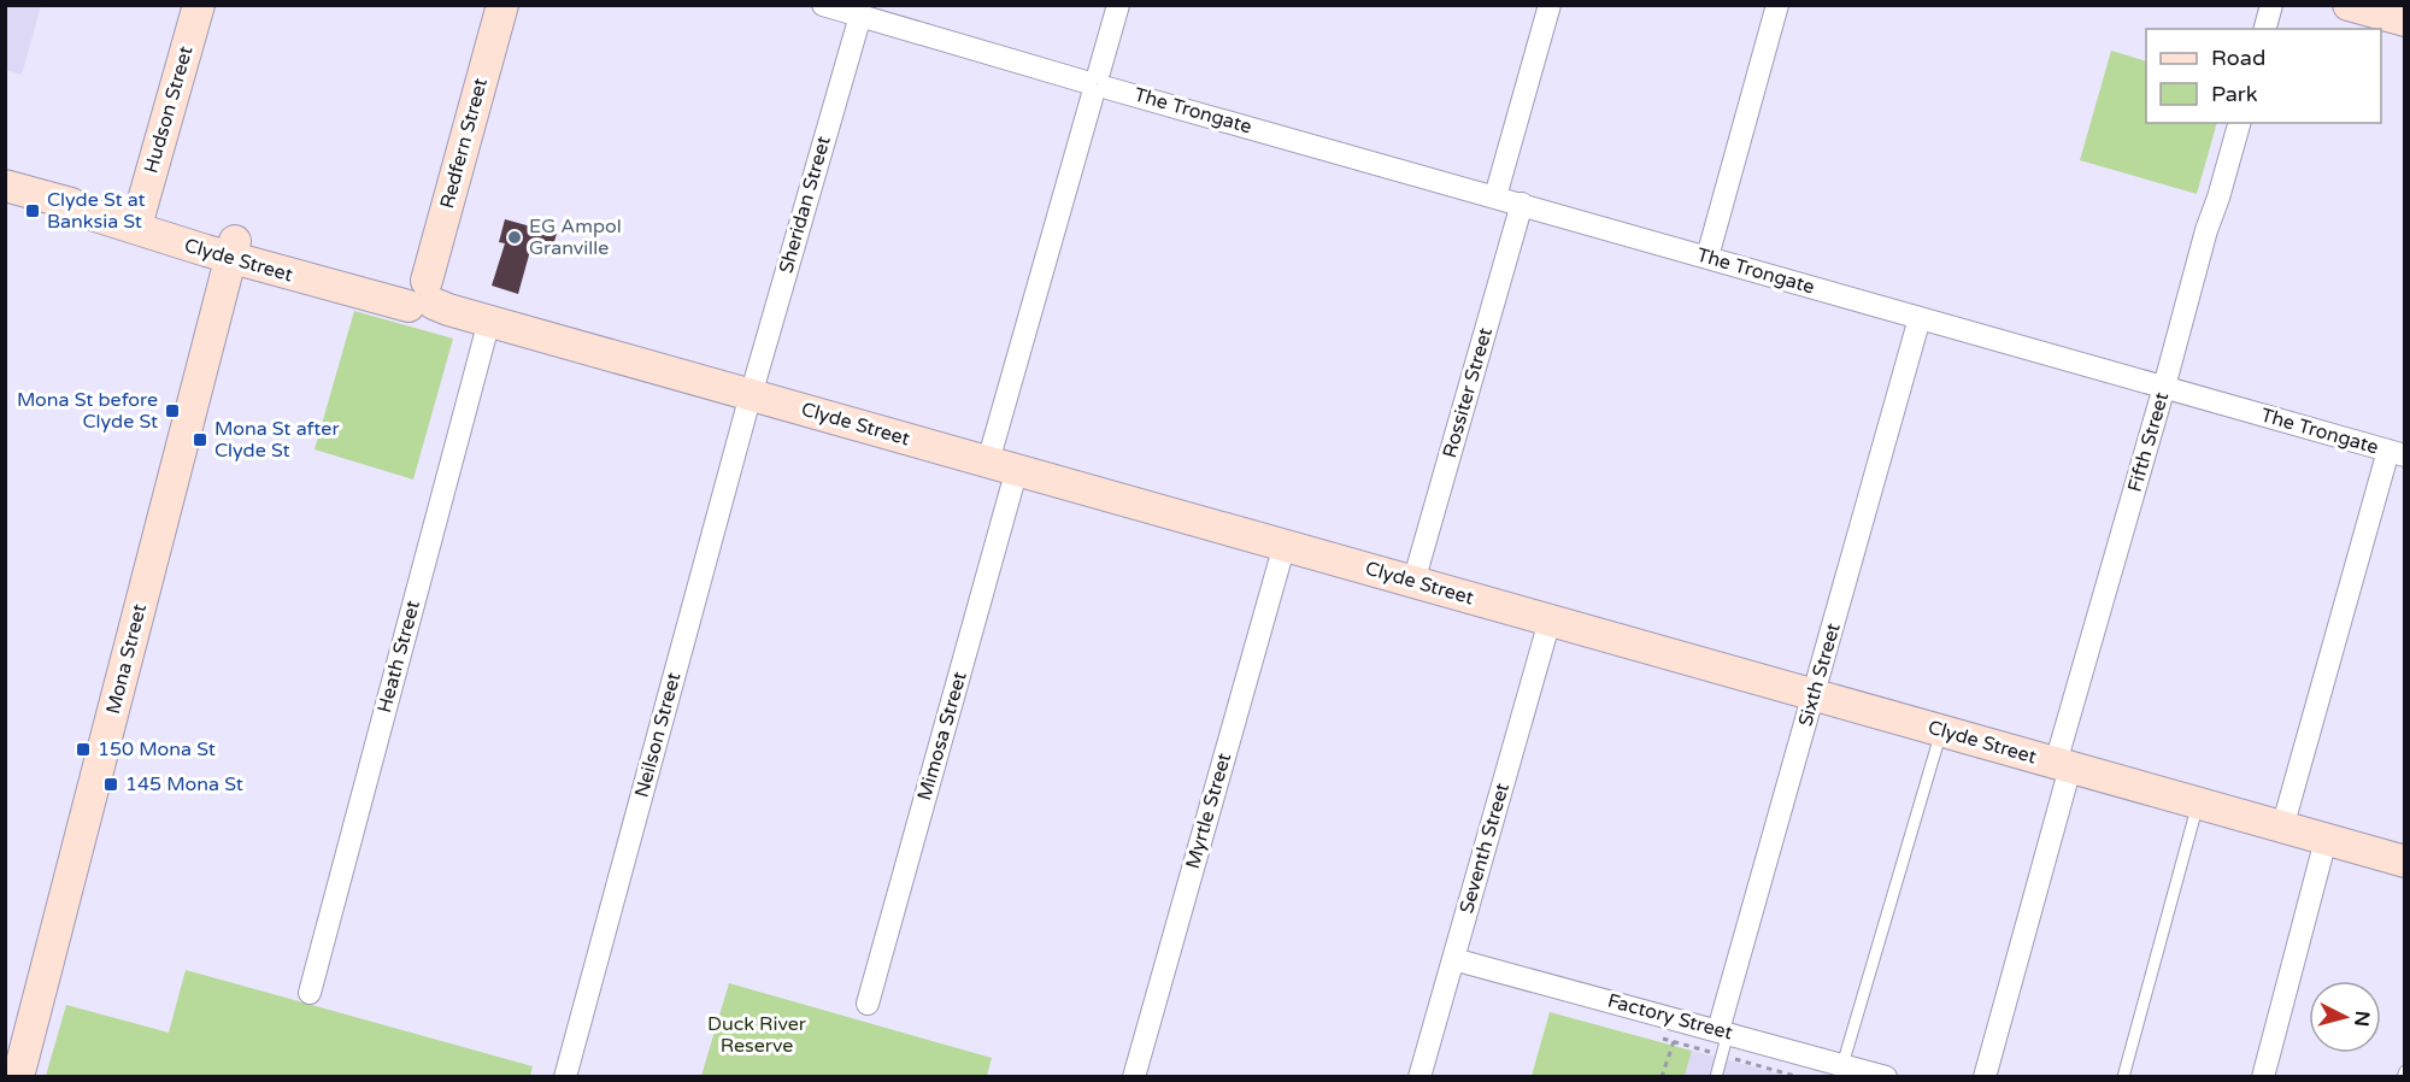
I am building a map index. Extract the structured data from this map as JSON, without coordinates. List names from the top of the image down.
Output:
{
  "streets": {
    "main road": [
      "Hudson Street",
      "Redfern Street",
      "Clyde Street",
      "Mona Street"
    ],
    "street": [
      "The Trongate",
      "Sheridan Street",
      "Rossiter Street",
      "Fifth Street",
      "Heath Street",
      "Sixth Street",
      "Neilson Street",
      "Mimosa Street",
      "Myrtle Street",
      "Seventh Street",
      "Factory Street"
    ]
  },
  "crossings": [
    ["Hudson Street", "Clyde Street"],
    ["The Trongate", "Sheridan Street"],
    ["The Trongate", "Rossiter Street"],
    ["The Trongate", "Fifth Street"],
    ["The Trongate", "Sixth Street"],
    ["The Trongate", "Mimosa Street"],
    ["Redfern Street", "Clyde Street"],
    ["Sheridan Street", "Clyde Street"],
    ["Sheridan Street", "Neilson Street"],
    ["Clyde Street", "Rossiter Street"],
    ["Clyde Street", "Fifth Street"],
    ["Clyde Street", "Heath Street"],
    ["Clyde Street", "Mona Street"],
    ["Clyde Street", "Sixth Street"],
    ["Clyde Street", "Neilson Street"],
    ["Clyde Street", "Mimosa Street"],
    ["Clyde Street", "Myrtle Street"],
    ["Clyde Street", "Seventh Street"],
    ["Sixth Street", "Factory Street"],
    ["Seventh Street", "Factory Street"]
  ],
  "parks": ["Duck River Reserve"],
  "places": {
    "transit": [
      "Clyde St at Banksia St",
      "Mona St before Clyde St",
      "Mona St after Clyde St",
      "150 Mona St",
      "145 Mona St"
    ],
    "other": ["EG Ampol Granville"]
  },
  "legend": ["Road", "Park"],
  "north": "right"
}
